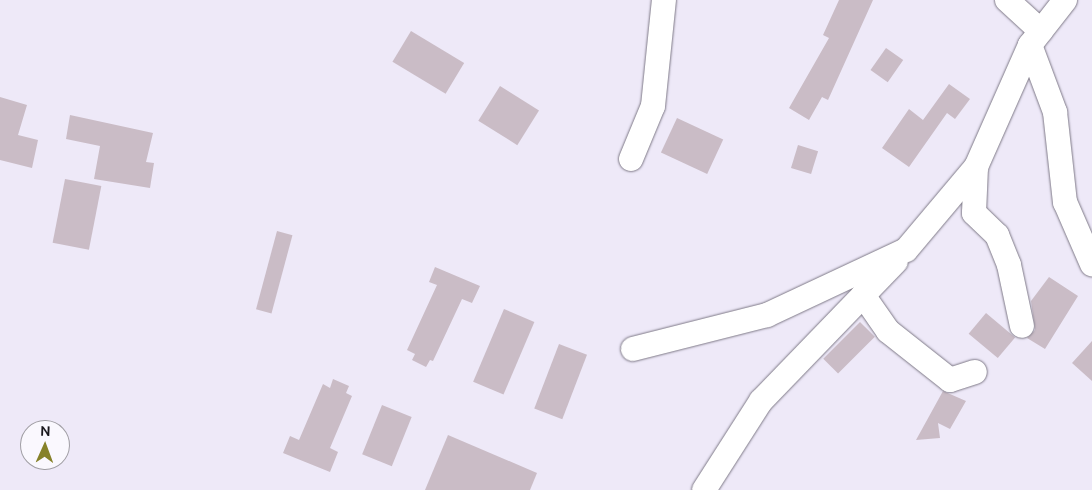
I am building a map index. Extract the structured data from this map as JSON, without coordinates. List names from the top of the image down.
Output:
{
  "north": "top"
}
